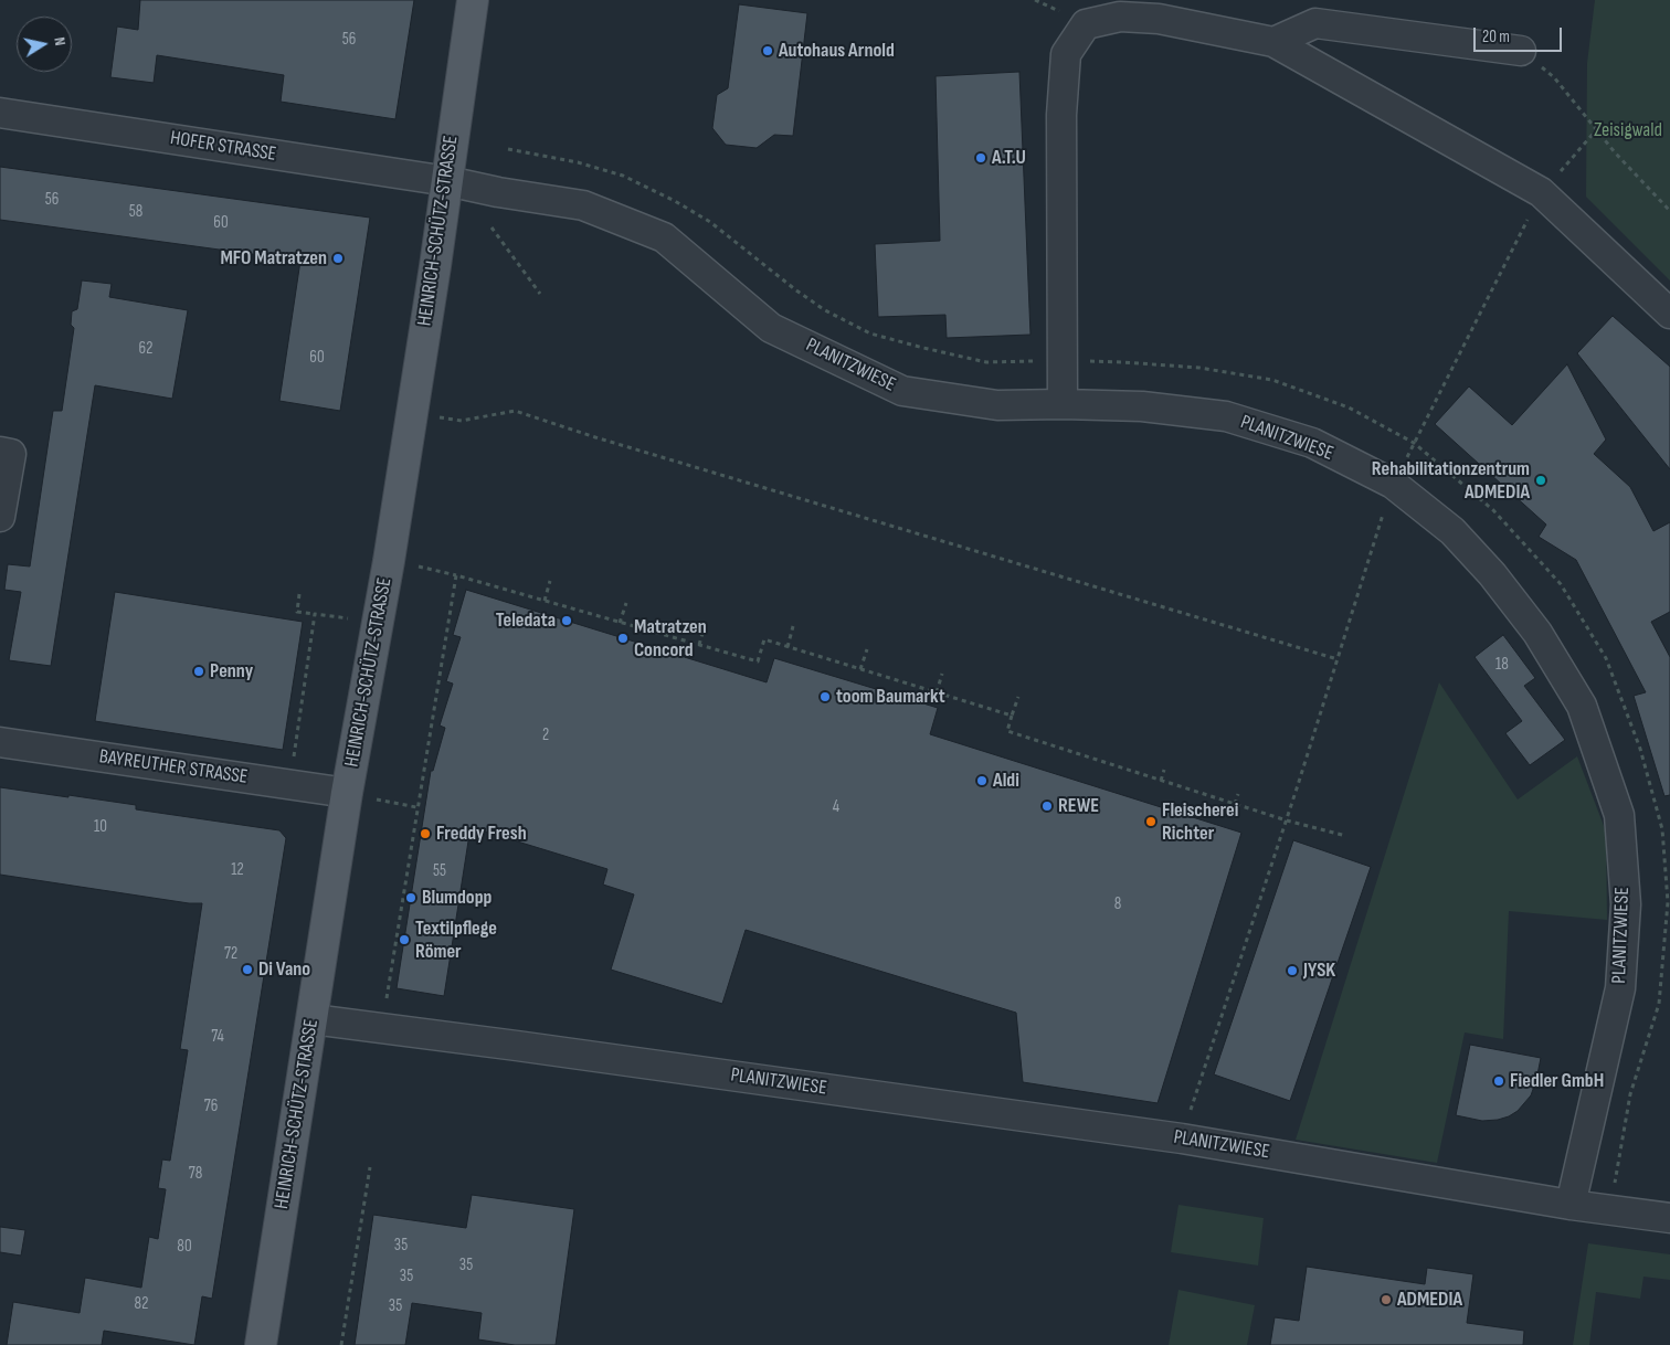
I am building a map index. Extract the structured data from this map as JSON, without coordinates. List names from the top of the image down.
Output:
{
  "streets": {
    "main road": ["HEINRICH-SCHÜTZ-STRASSE"],
    "street": ["HOFER STRASSE", "PLANITZWIESE", "BAYREUTHER STRASSE"]
  },
  "crossings": [
    ["HOFER STRASSE", "HEINRICH-SCHÜTZ-STRASSE"],
    ["HOFER STRASSE", "PLANITZWIESE"],
    ["HEINRICH-SCHÜTZ-STRASSE", "PLANITZWIESE"],
    ["HEINRICH-SCHÜTZ-STRASSE", "BAYREUTHER STRASSE"]
  ],
  "parks": ["Zeisigwald"],
  "places": [
    "Autohaus Arnold",
    "A.T.U",
    "MFO Matratzen",
    "Rehabilitationzentrum ADMEDIA",
    "Teledata",
    "Matratzen Concord",
    "Penny",
    "toom Baumarkt",
    "Aldi",
    "REWE",
    "Fleischerei Richter",
    "Freddy Fresh",
    "Blumdopp",
    "Textilpflege Römer",
    "Di Vano",
    "JYSK",
    "Fiedler GmbH",
    "ADMEDIA"
  ],
  "house_numbers": [
    "56",
    "56",
    "58",
    "60",
    "62",
    "60",
    "18",
    "2",
    "4",
    "10",
    "12",
    "55",
    "8",
    "72",
    "74",
    "76",
    "78",
    "35",
    "80",
    "35",
    "35",
    "82",
    "35"
  ],
  "scale_bar": "20 m",
  "north": "right"
}
